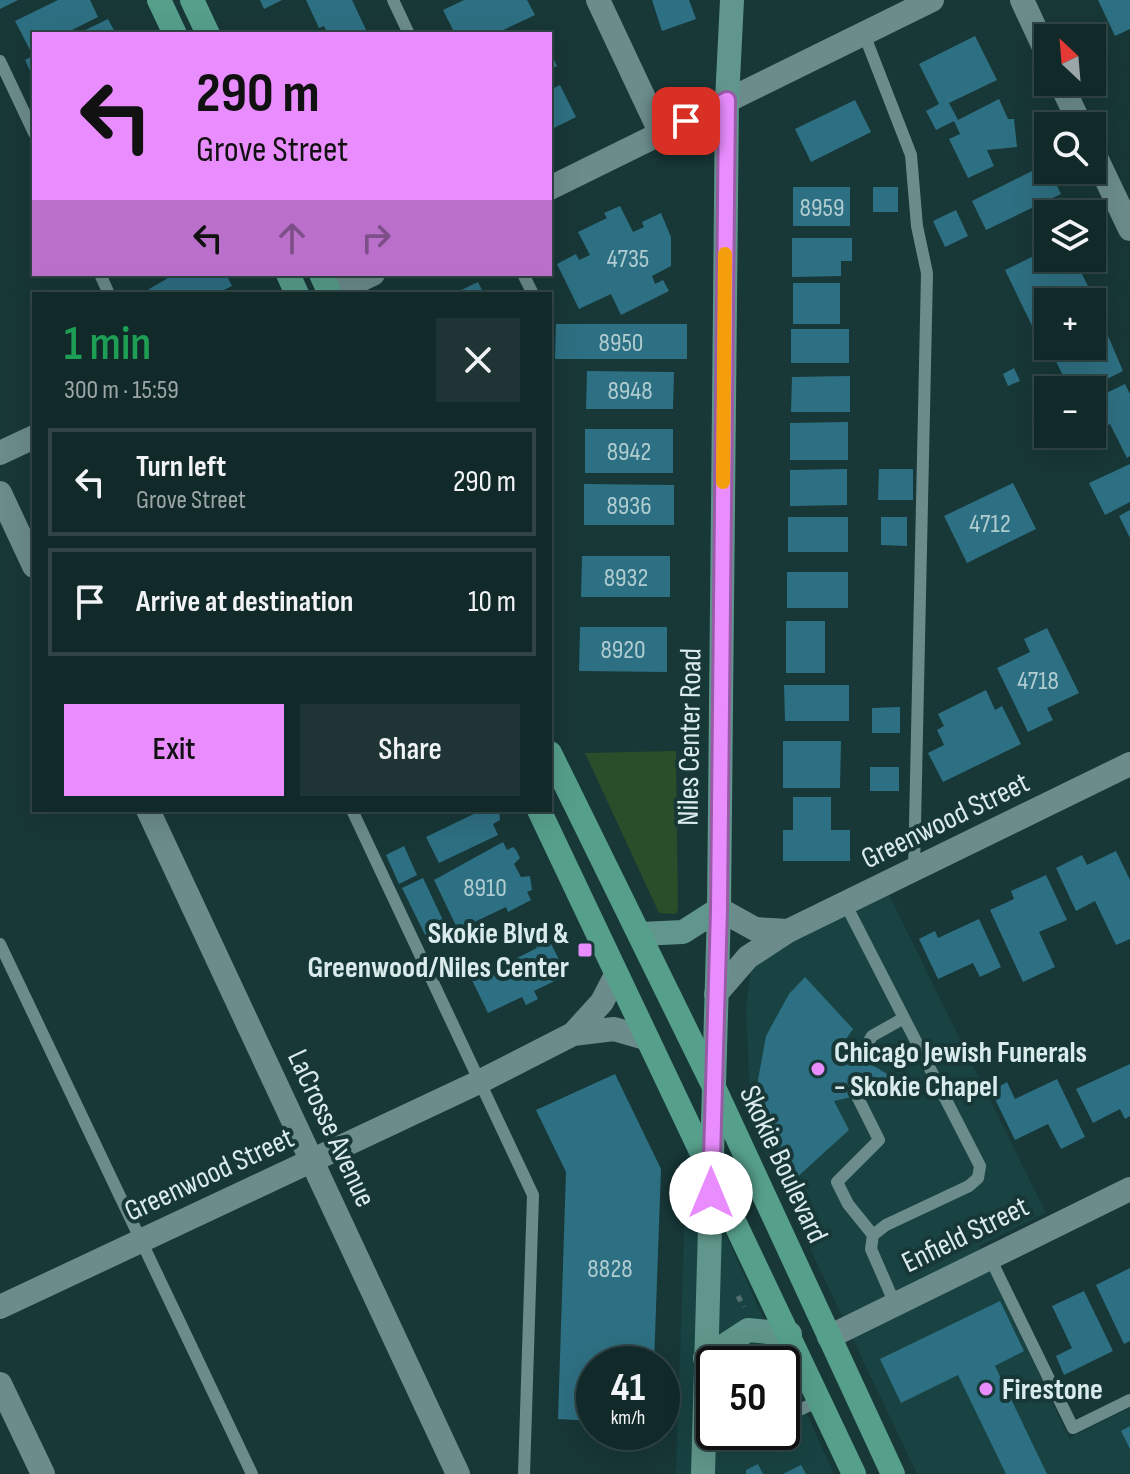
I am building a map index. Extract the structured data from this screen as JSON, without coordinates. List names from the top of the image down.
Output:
{
  "streets": {
    "main road": ["Niles Center Road", "Skokie Boulevard"],
    "street": ["Greenwood Street", "LaCrosse Avenue", "Enfield Street"]
  },
  "crossings": [
    ["Niles Center Road", "Greenwood Street"],
    ["Niles Center Road", "Skokie Boulevard"],
    ["Greenwood Street", "LaCrosse Avenue"],
    ["Skokie Boulevard", "Enfield Street"]
  ],
  "places": {
    "transit": ["Skokie Blvd & Greenwood/Niles Center"],
    "other": ["Chicago Jewish Funerals - Skokie Chapel", "Firestone"]
  },
  "house_numbers": [
    "8959",
    "4735",
    "8950",
    "8948",
    "8942",
    "8936",
    "4712",
    "8932",
    "8920",
    "4718",
    "8910",
    "8828"
  ],
  "north": "top left",
  "page": {
    "map_buttons": ["+", "−"],
    "turn": ["290 m", "Grove Street"],
    "heading": ["1 min", "300 m · 15:59"],
    "list": [
      {
        "name": "Turn left",
        "note": "Grove Street",
        "value": "290 m"
      },
      {
        "name": "Arrive at destination",
        "value": "10 m"
      }
    ],
    "buttons": ["Exit", "Share"],
    "speed": "41 km/h",
    "limit": "50"
  }
}
